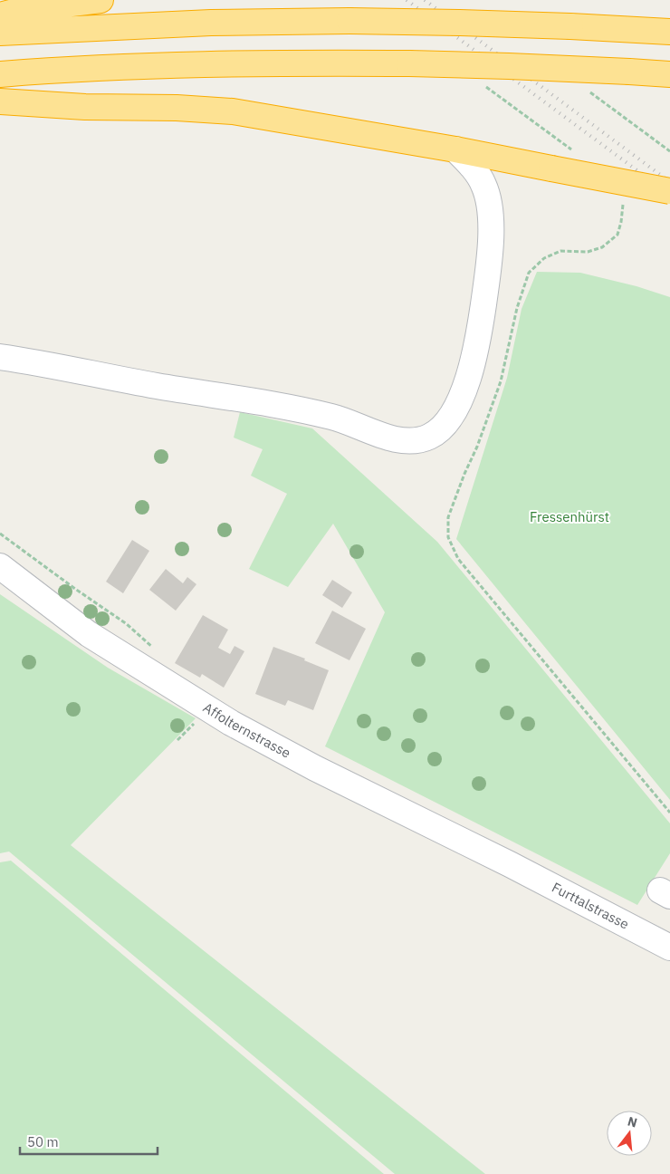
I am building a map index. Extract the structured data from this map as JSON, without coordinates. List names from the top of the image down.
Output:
{
  "streets": {
    "street": ["Affolternstrasse", "Furttalstrasse"]
  },
  "crossings": [
    ["Affolternstrasse", "Furttalstrasse"]
  ],
  "parks": ["Fressenhürst"],
  "scale_bar": "50 m",
  "north": "top"
}
